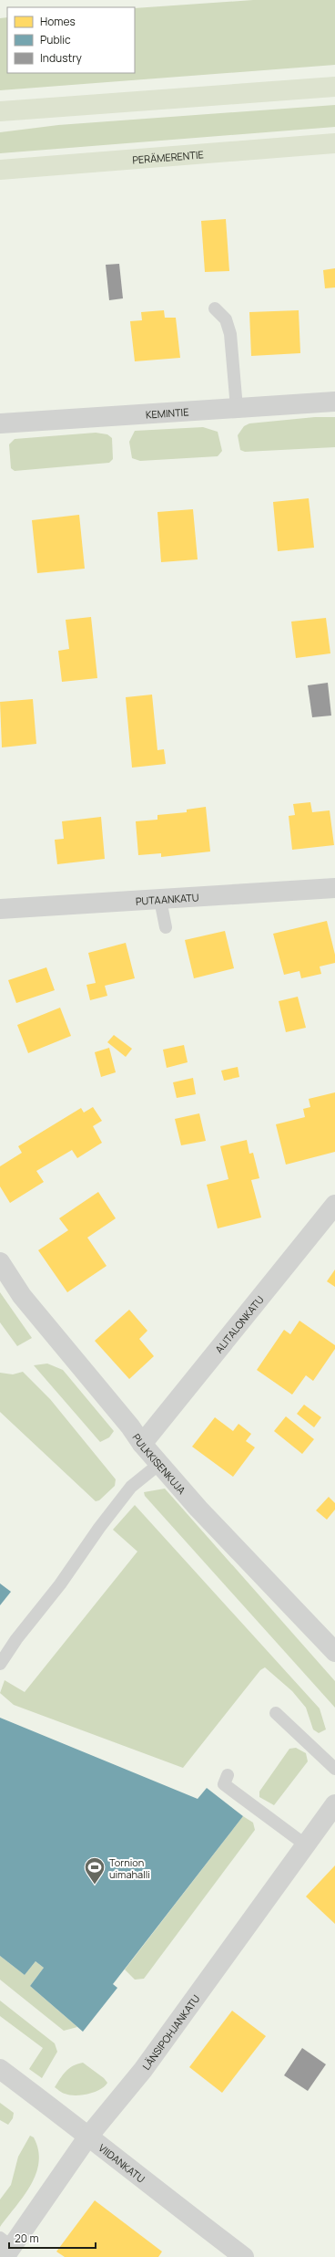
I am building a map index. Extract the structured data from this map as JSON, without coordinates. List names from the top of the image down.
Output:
{
  "streets": {
    "highway": ["PERÄMERENTIE"],
    "street": [
      "KEMINTIE",
      "PUTAANKATU",
      "ALITALONKATU",
      "PULKKISENKUJA",
      "LÄNSIPOHJANKATU",
      "VIIDANKATU"
    ]
  },
  "crossings": [
    ["ALITALONKATU", "PULKKISENKUJA"],
    ["LÄNSIPOHJANKATU", "VIIDANKATU"]
  ],
  "places": {
    "sports": ["Tornion uimahalli"]
  },
  "legend": ["Homes", "Public", "Industry"],
  "scale_bar": "20 m"
}
